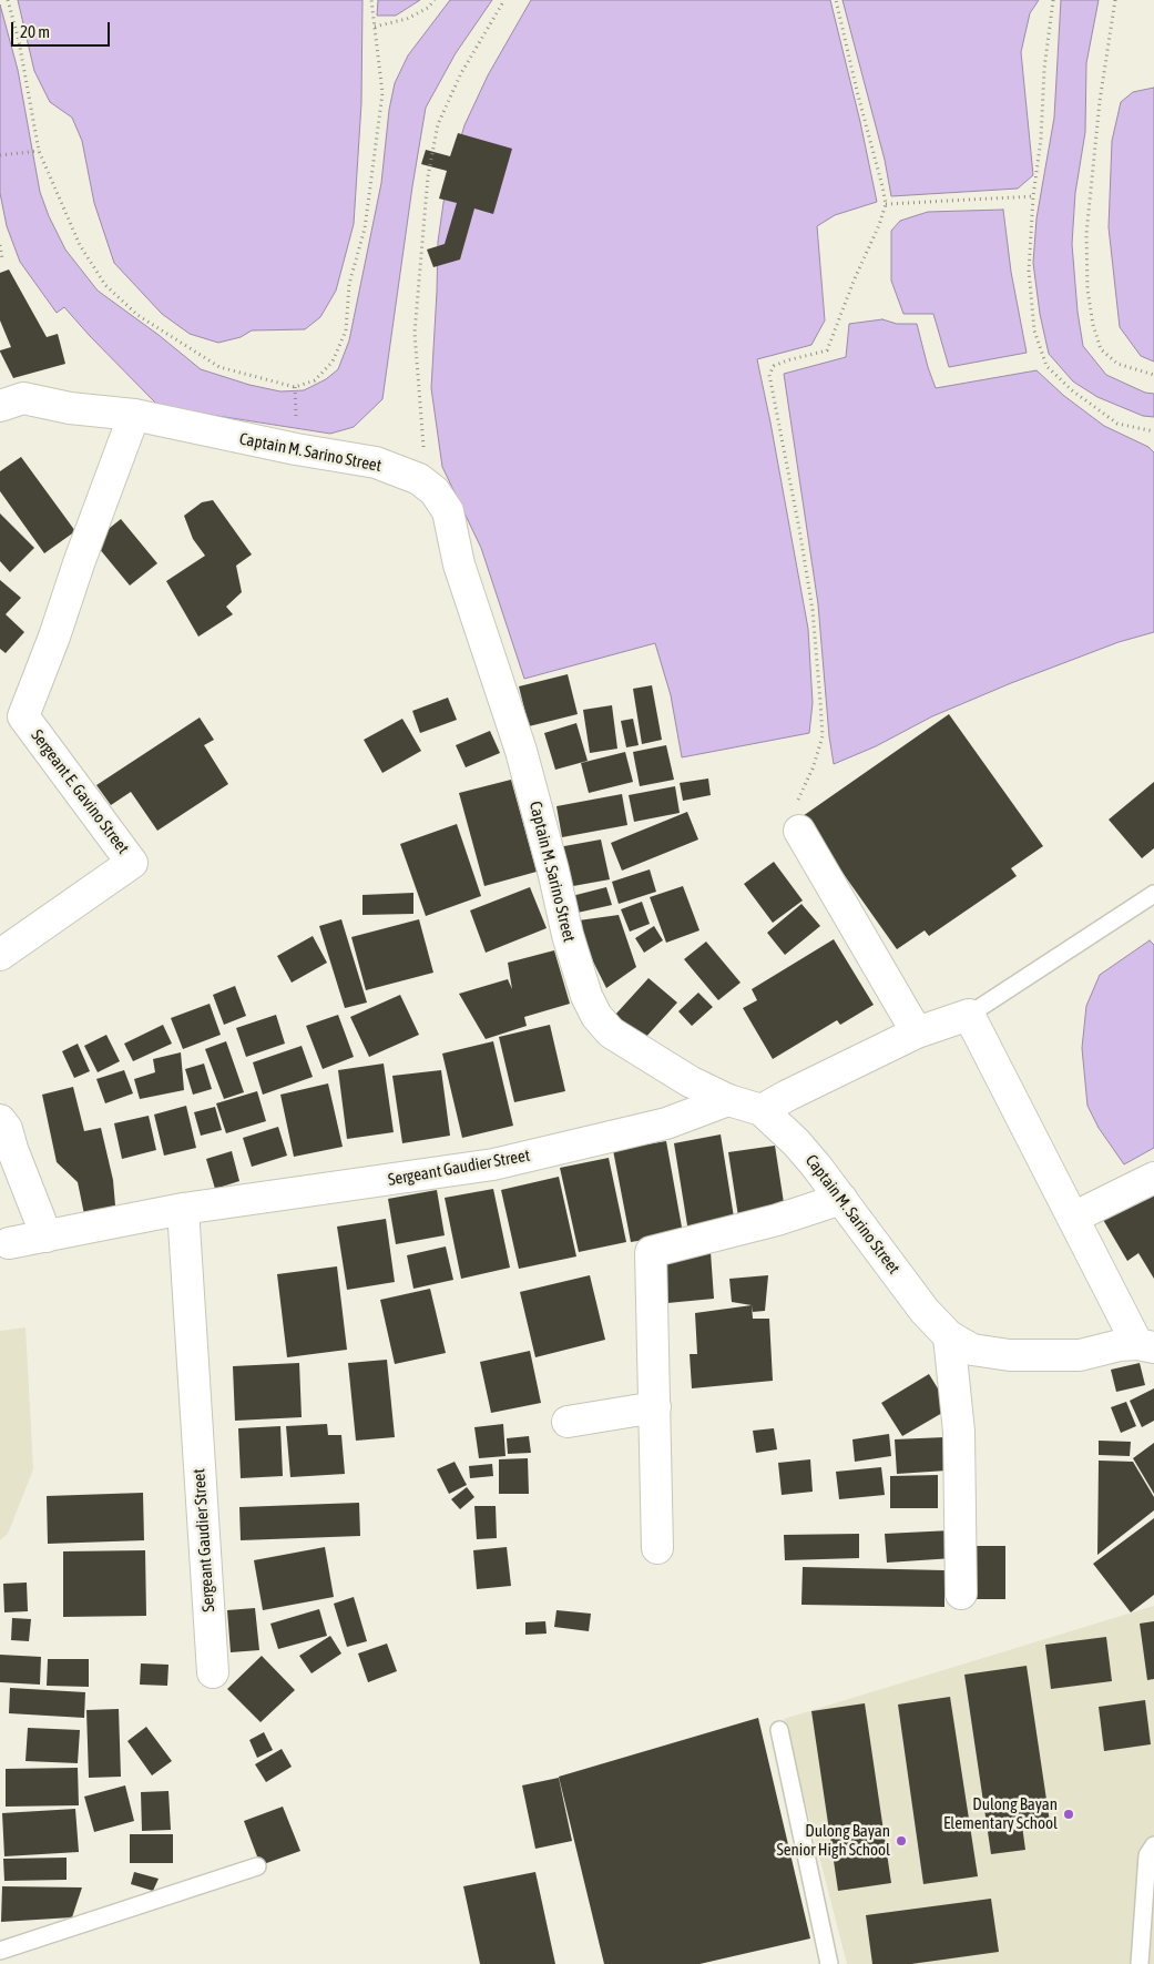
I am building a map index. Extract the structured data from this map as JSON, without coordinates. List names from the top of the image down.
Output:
{
  "streets": {
    "street": ["Captain M. Sarino Street", "Sergeant E. Gavino Street", "Sergeant Gaudier Street"]
  },
  "crossings": [
    ["Captain M. Sarino Street", "Sergeant E. Gavino Street"],
    ["Captain M. Sarino Street", "Sergeant Gaudier Street"]
  ],
  "places": ["Dulong Bayan Elementary School", "Dulong Bayan Senior High School"],
  "scale_bar": "20 m"
}
